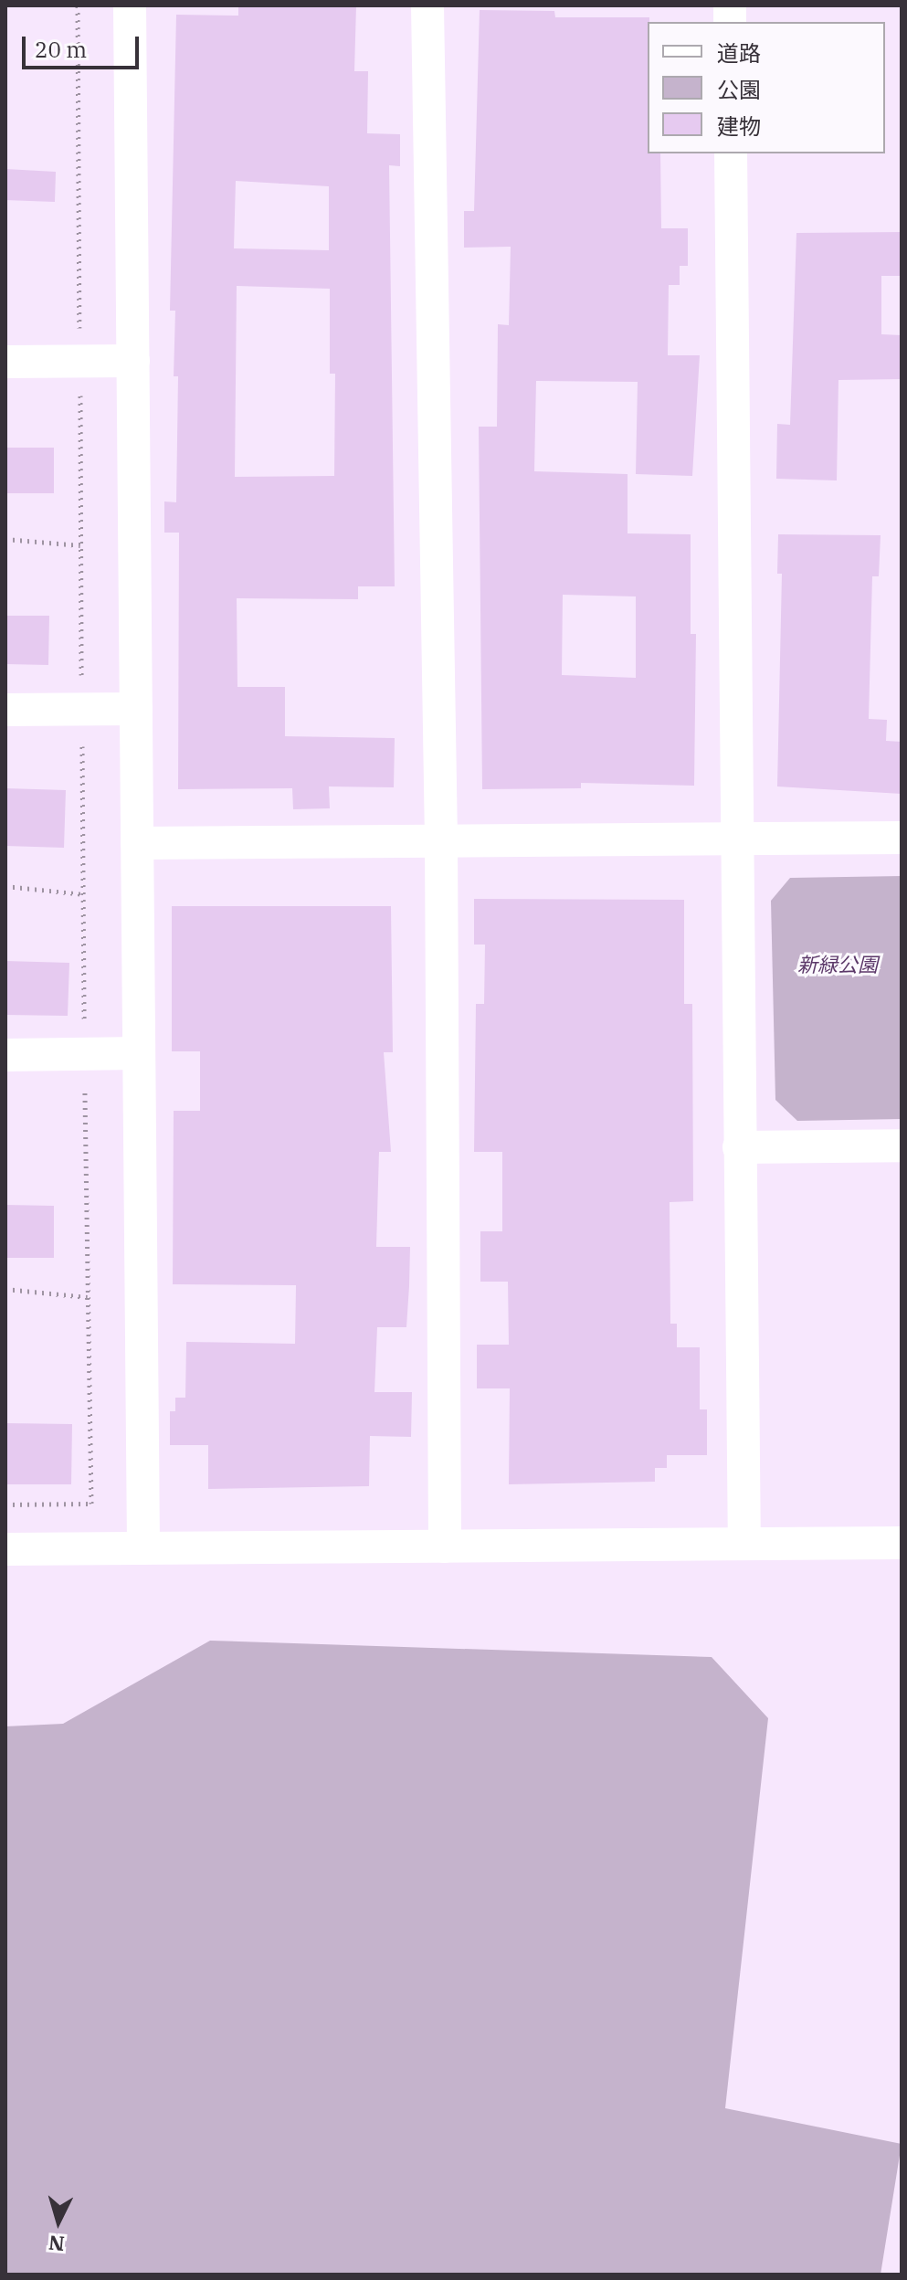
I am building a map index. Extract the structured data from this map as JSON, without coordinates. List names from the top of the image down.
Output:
{
  "parks": ["新緑公園"],
  "legend": ["道路", "公園", "建物"],
  "scale_bar": "20 m",
  "north": "bottom"
}
